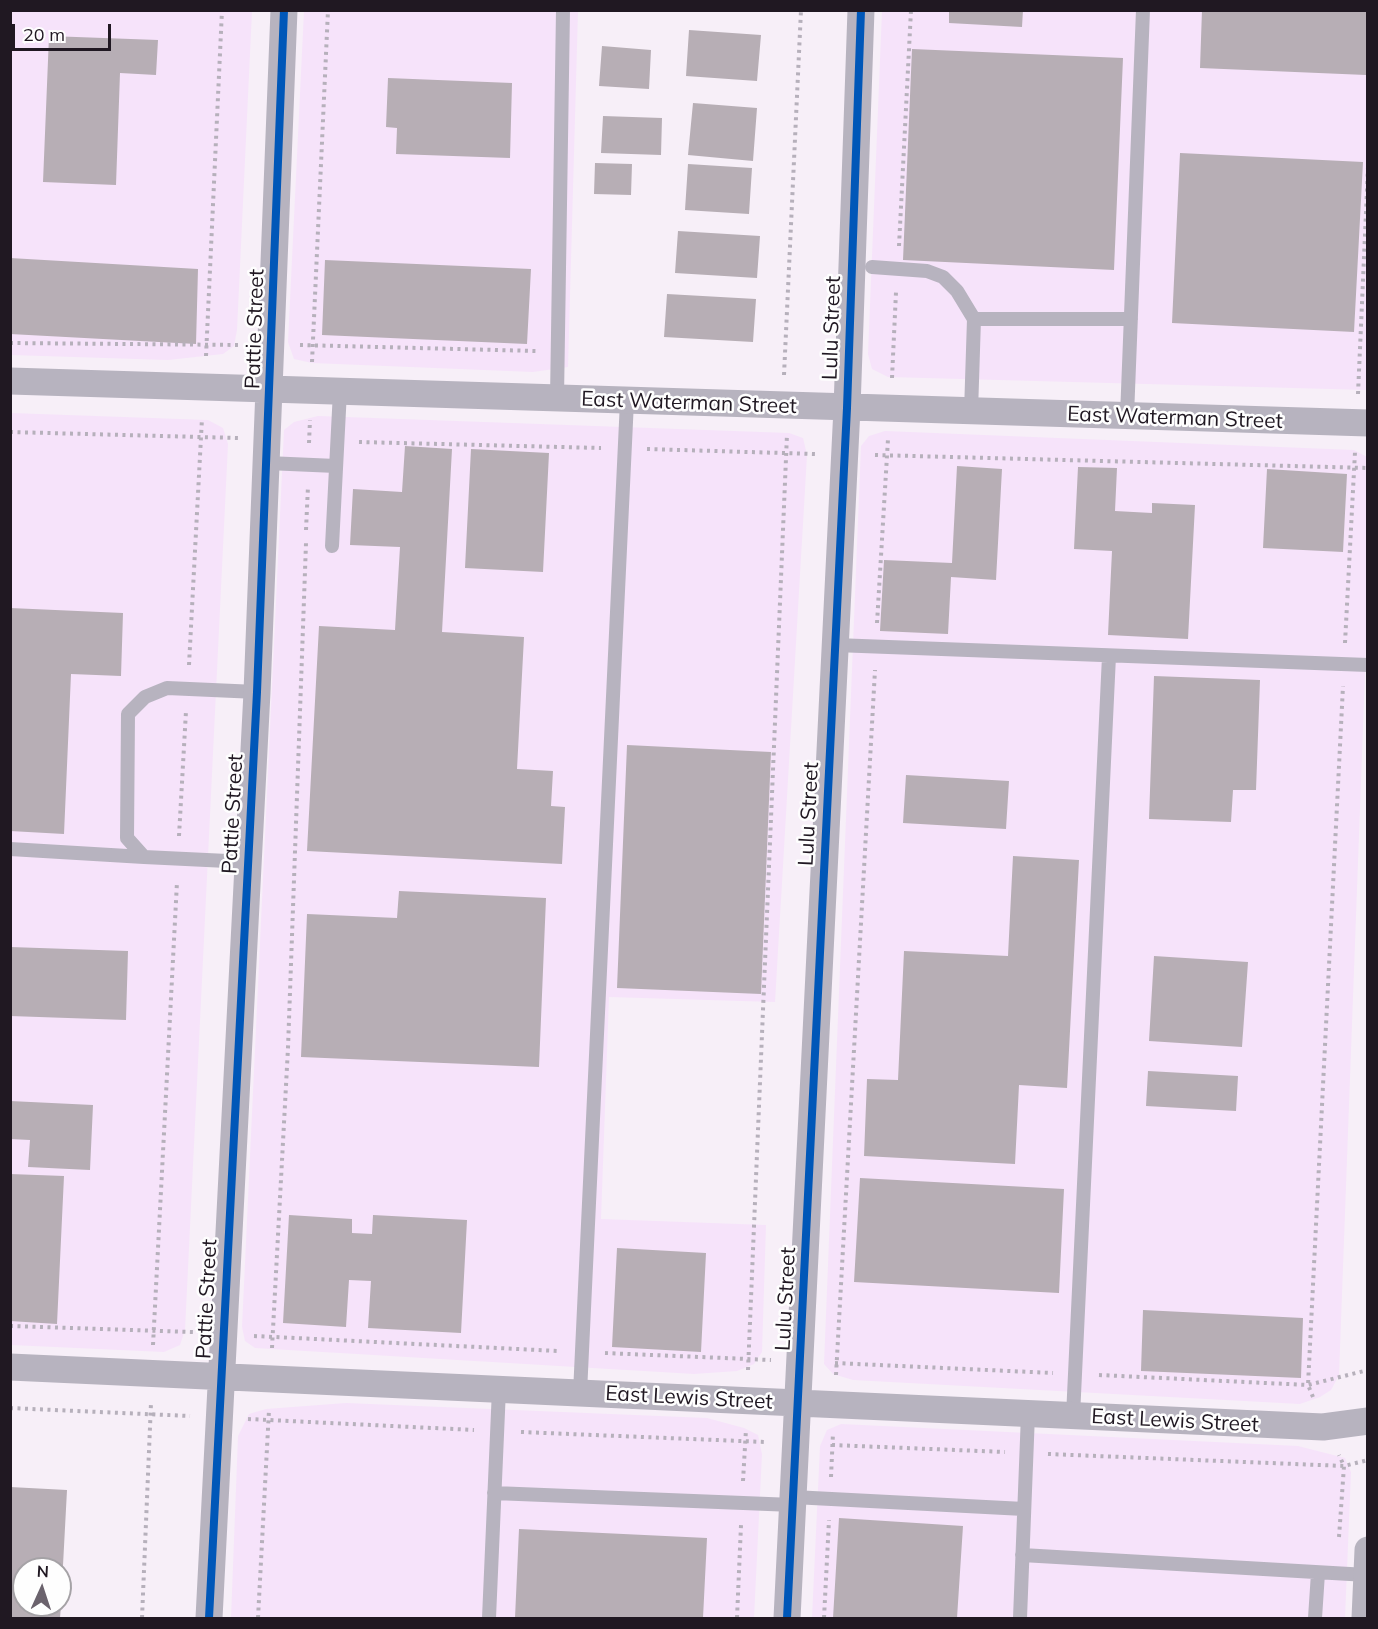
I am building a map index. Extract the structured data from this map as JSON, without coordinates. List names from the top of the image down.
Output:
{
  "streets": {
    "street": [
      "Lulu Street",
      "Pattie Street",
      "East Waterman Street",
      "East Lewis Street"
    ]
  },
  "crossings": [
    ["Lulu Street", "East Waterman Street"],
    ["Lulu Street", "East Lewis Street"],
    ["Pattie Street", "East Waterman Street"],
    ["Pattie Street", "East Lewis Street"]
  ],
  "scale_bar": "20 m",
  "north": "top"
}
